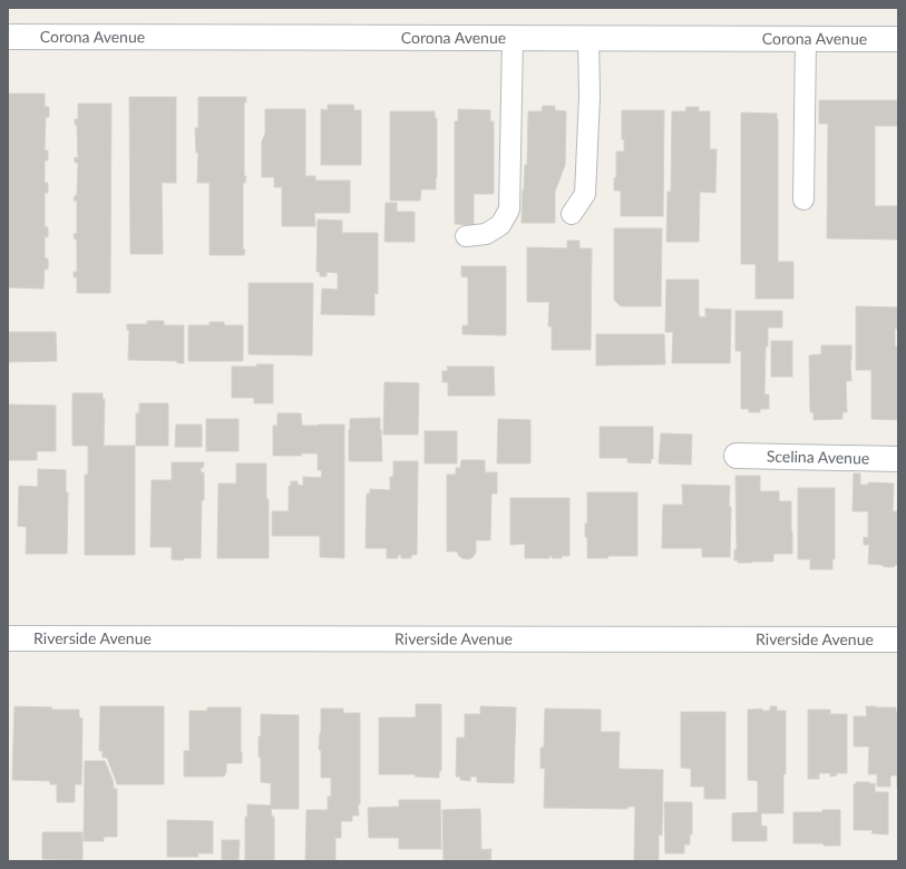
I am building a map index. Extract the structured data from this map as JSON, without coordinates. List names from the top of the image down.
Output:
{
  "streets": {
    "street": ["Corona Avenue", "Scelina Avenue", "Riverside Avenue"]
  }
}
